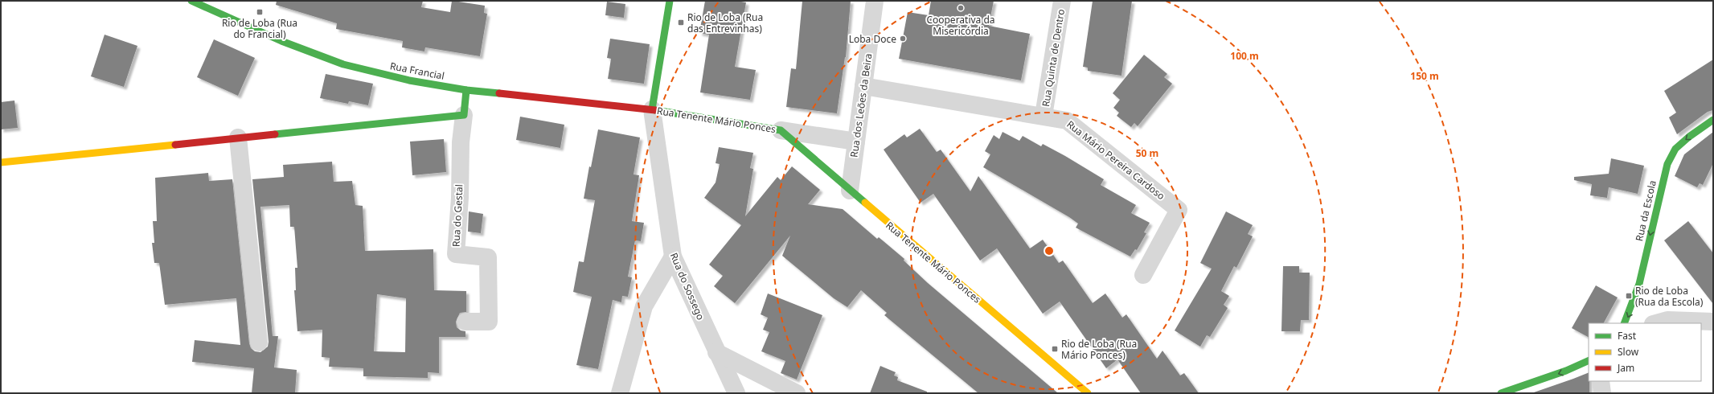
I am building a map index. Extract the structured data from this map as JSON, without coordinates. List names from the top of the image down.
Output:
{
  "streets": {
    "street": [
      "Rua Quinta de Dentro",
      "Rua Francial",
      "Rua dos Leões da Beira",
      "Rua Tenente Mário Ponces",
      "Rua Mário Pereira Cardoso",
      "Rua da Escola",
      "Rua do Gestal",
      "Rua do Sossego"
    ]
  },
  "crossings": [
    ["Rua Quinta de Dentro", "Rua Mário Pereira Cardoso"],
    ["Rua Francial", "Rua Tenente Mário Ponces"],
    ["Rua Francial", "Rua do Sossego"],
    ["Rua dos Leões da Beira", "Rua Tenente Mário Ponces"],
    ["Rua dos Leões da Beira", "Rua Mário Pereira Cardoso"],
    ["Rua Tenente Mário Ponces", "Rua do Sossego"]
  ],
  "one_way": ["Rua da Escola"],
  "places": {
    "other": ["Cooperativa da Misericórdia", "Loba Doce"],
    "transit": [
      "Rio de Loba (Rua do Francial)",
      "Rio de Loba (Rua das Entrevinhas)",
      "Rio de Loba (Rua da Escola)",
      "Rio de Loba (Rua Mário Ponces)"
    ]
  },
  "legend": ["Fast", "Slow", "Jam"],
  "rings": ["100 m", "150 m", "50 m"]
}
